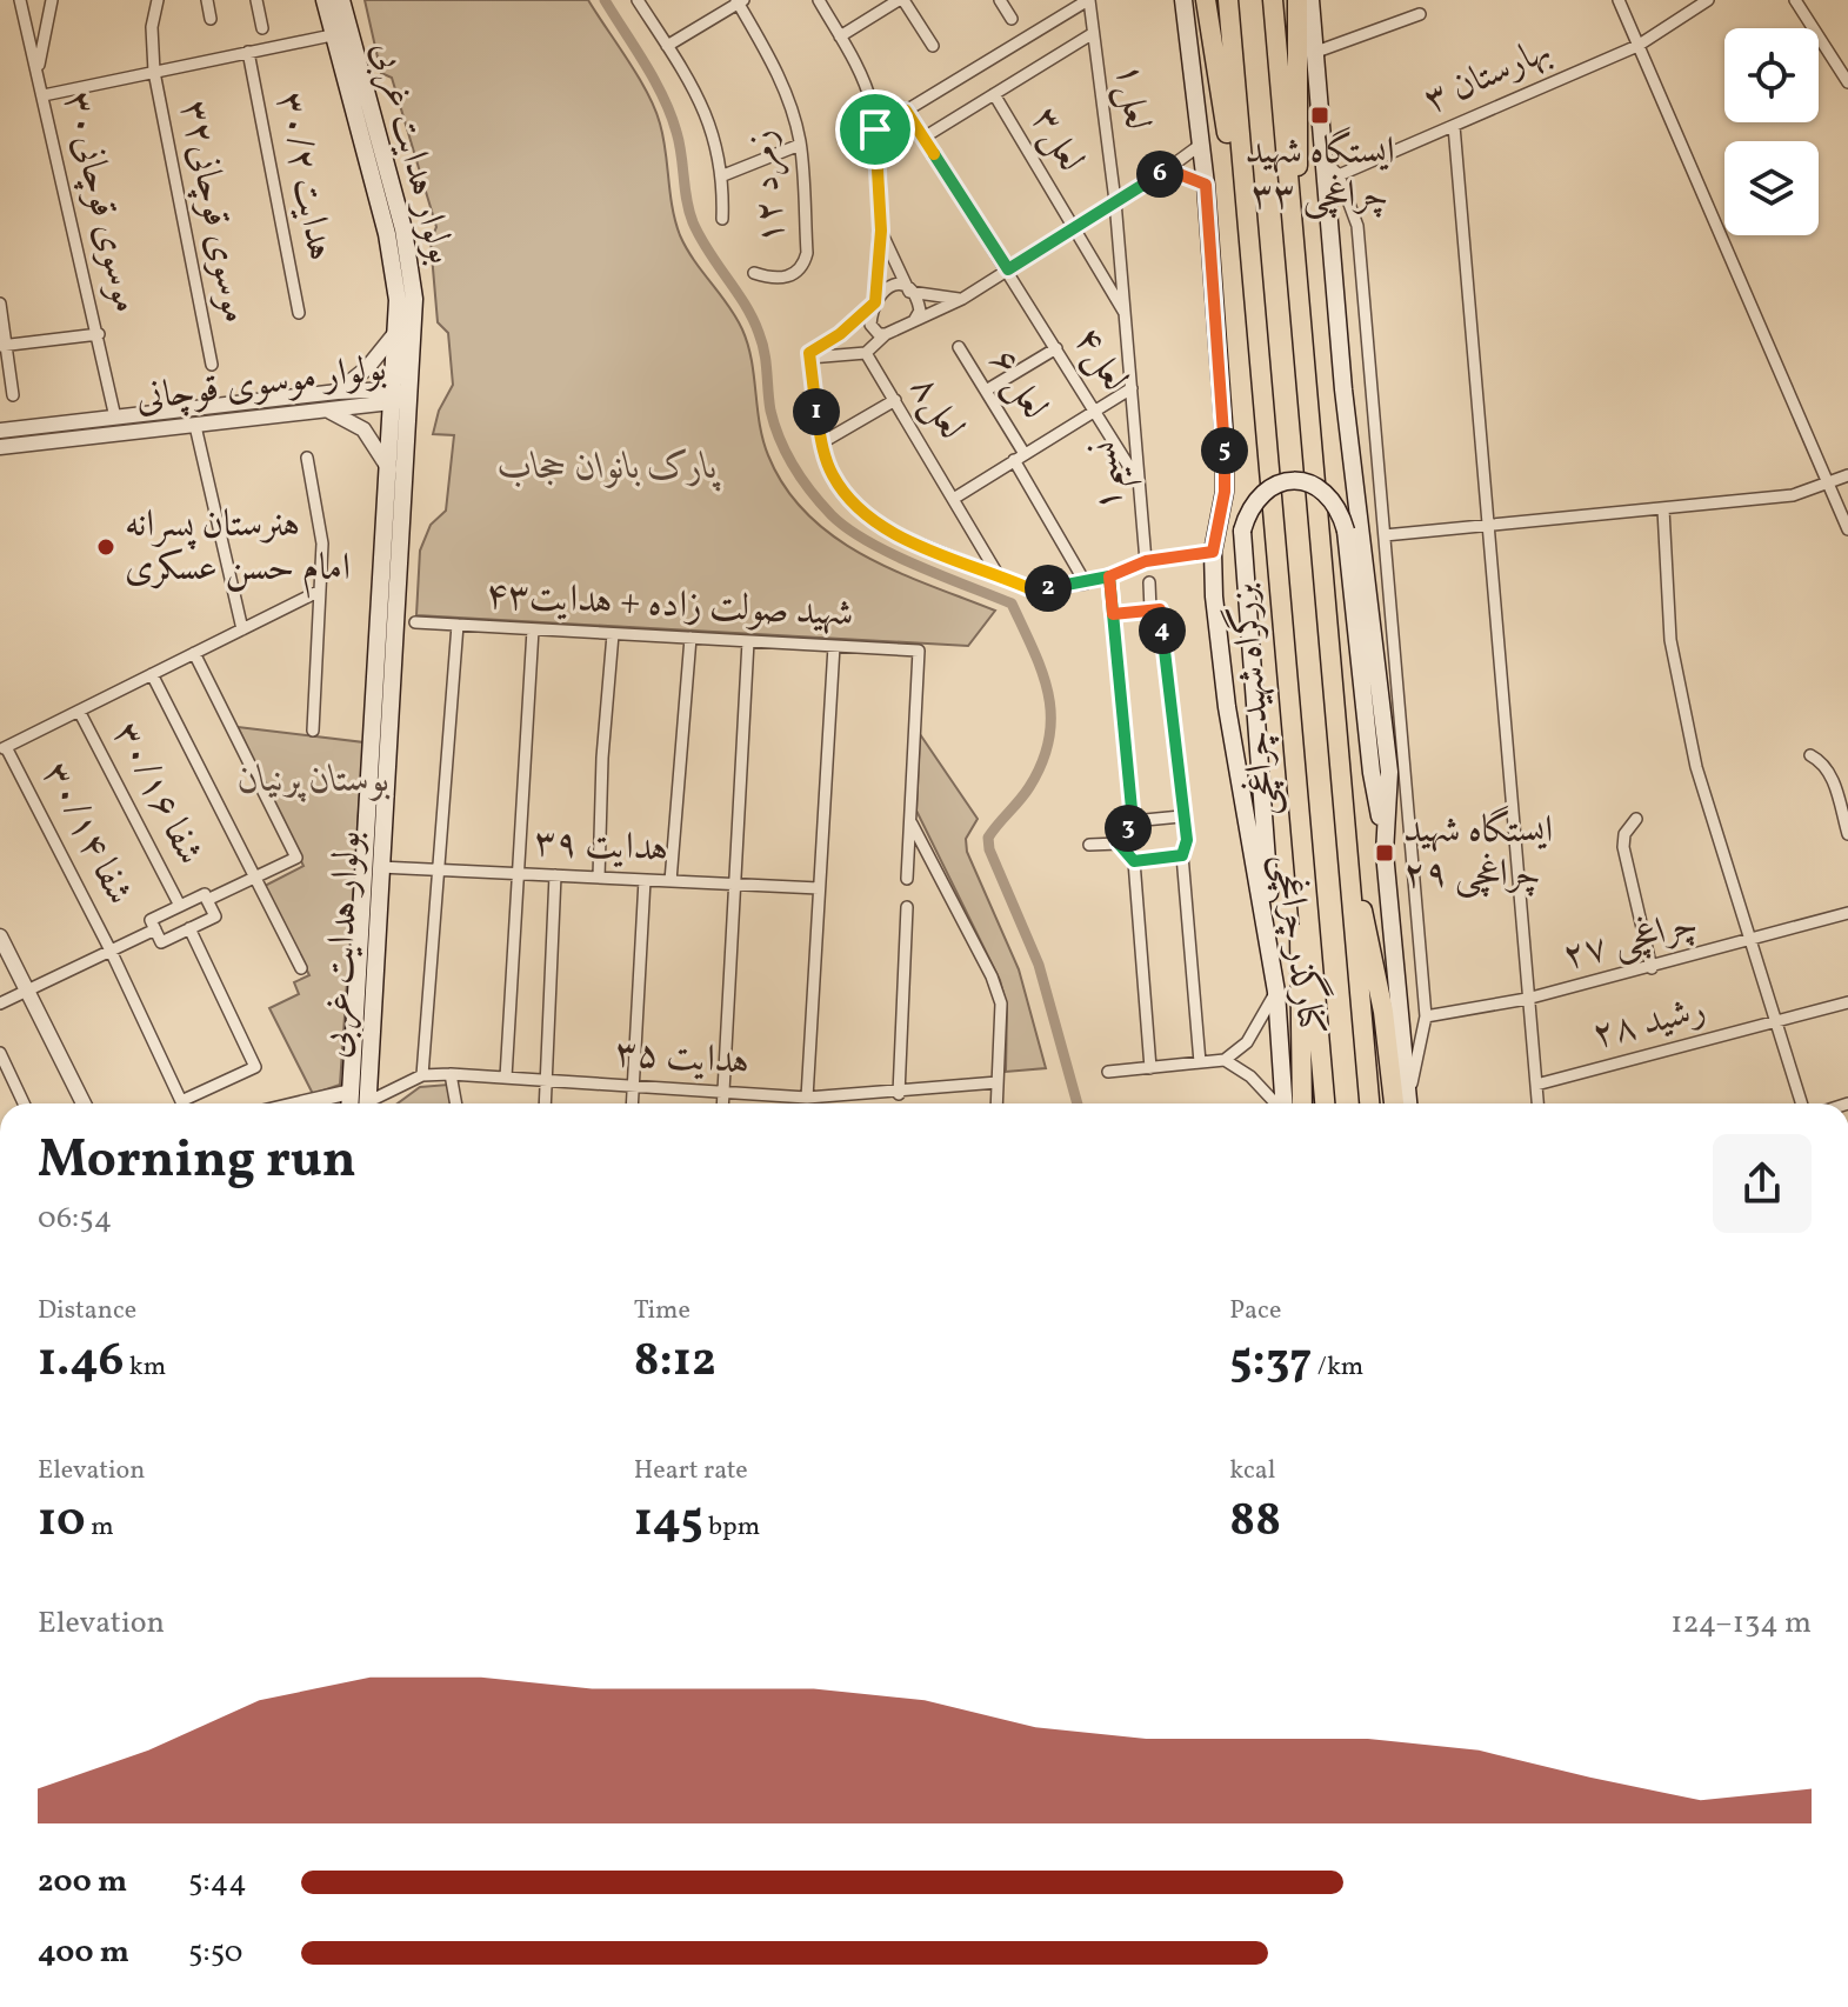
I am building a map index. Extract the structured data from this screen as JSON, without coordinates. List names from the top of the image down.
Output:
{
  "streets": {
    "highway": ["بزرگراه شهید چراغچی"],
    "main road": ["بولوار هدایت غربی", "کنارگذر چراغچی"],
    "street": [
      "بهارستان ۳",
      "لعل۱",
      "لعل۳",
      "هدایت ۳۰/۲",
      "زمرد ۱۲",
      "موسوی قوچانی۳۰",
      "موسوی قوچانی۳۲",
      "لعل۴",
      "بولوار موسوی قوچانی",
      "لعل ۶",
      "لعل۸",
      "نسیم۱",
      "شهید صولت زاده + هدایت۴۳",
      "شفا ۳۰/۱۶",
      "شفا ۳۰/۱۴",
      "هدایت ۳۹",
      "چراغچی ۲۷",
      "رشید ۲۸",
      "هدایت ۳۵"
    ]
  },
  "crossings": [
    ["لعل۱", "لعل۳"],
    ["لعل۱", "نسیم۱"],
    ["لعل۳", "نسیم۱"],
    ["بولوار هدایت غربی", "بولوار موسوی قوچانی"],
    ["بولوار هدایت غربی", "هدایت ۳۹"],
    ["موسوی قوچانی۳۰", "بولوار موسوی قوچانی"],
    ["لعل۴", "نسیم۱"]
  ],
  "parks": ["پارک بانوان حجاب", "بوستان پرنیان"],
  "places": {
    "transit": ["ایستگاه شهید چراغچی ۳۳", "ایستگاه شهید چراغچی ۲۹"],
    "other": ["هنرستان پسرانه امام حسن عسکری"]
  },
  "page": {
    "pins": [
      "6",
      "1",
      "5",
      "2",
      "4",
      "3"
    ],
    "heading": ["Morning run", "06:54"],
    "stats": [
      ["Distance", "1.46 km"],
      ["Time", "8:12"],
      ["Pace", "5:37 /km"],
      ["Elevation", "10 m"],
      ["Heart rate", "145 bpm"],
      ["kcal", "88"]
    ],
    "chart": ["Elevation", "124–134 m"],
    "list": [
      {
        "name": "200 m",
        "note": "5:44"
      },
      {
        "name": "400 m",
        "note": "5:50"
      }
    ]
  }
}
